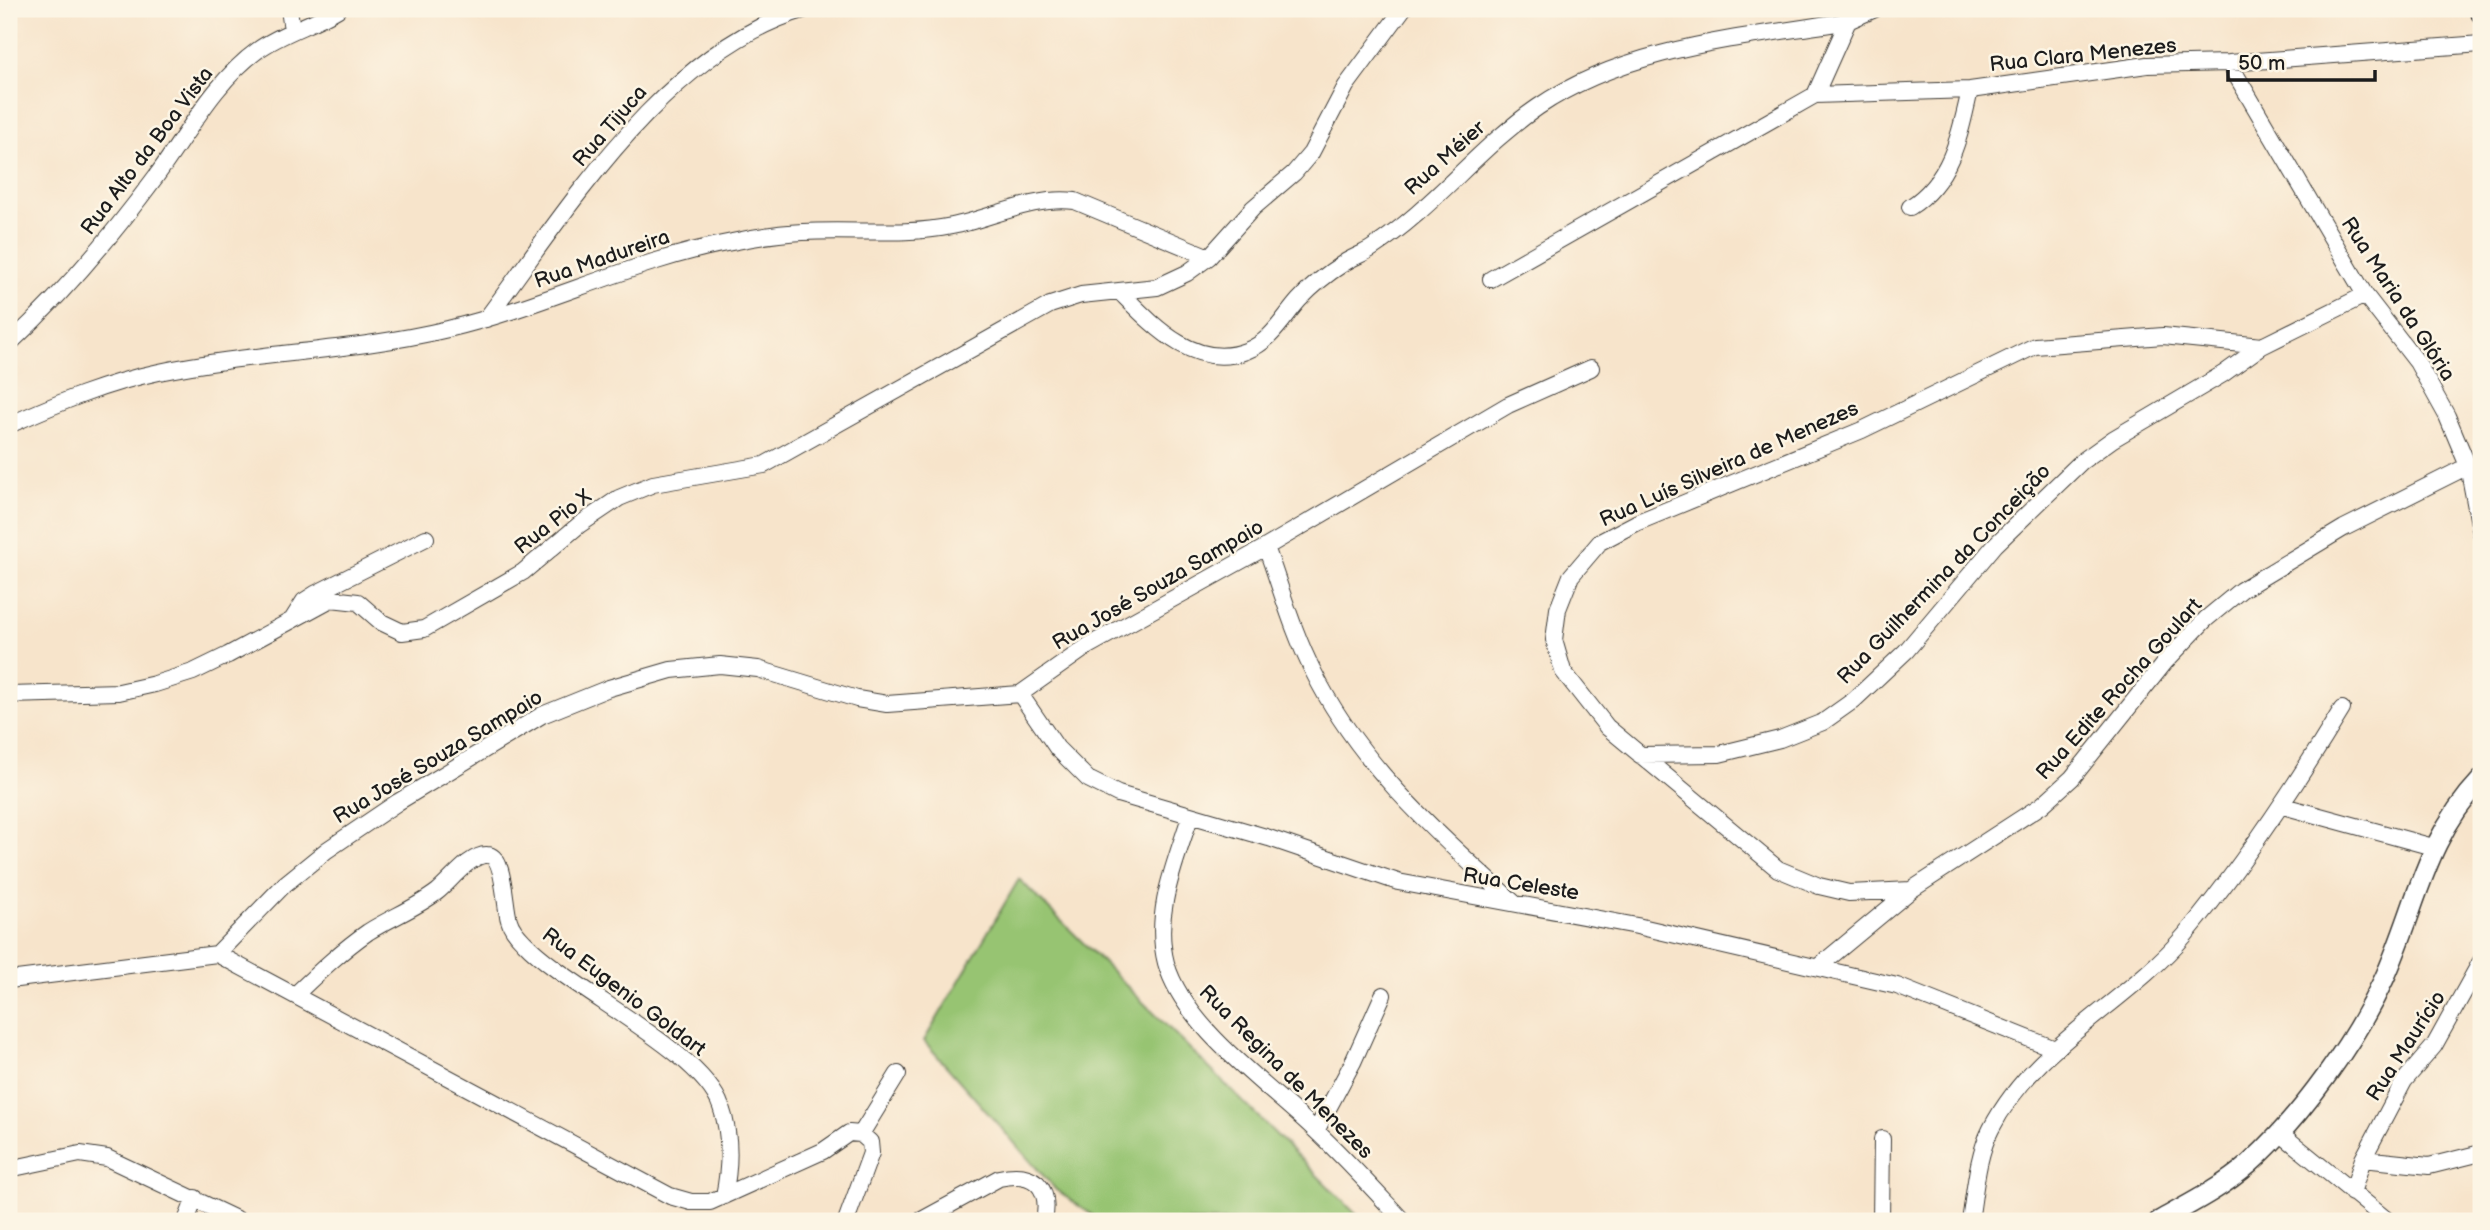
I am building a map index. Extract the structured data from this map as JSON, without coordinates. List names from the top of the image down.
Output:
{
  "streets": {
    "street": [
      "Rua Clara Menezes",
      "Rua Tijuca",
      "Rua Alto da Boa Vista",
      "Rua Méier",
      "Rua Madureira",
      "Rua Maria da Glória",
      "Rua Luís Silveira de Menezes",
      "Rua Pio X",
      "Rua Guilhermina da Conceição",
      "Rua José Souza Sampaio",
      "Rua Edite Rocha Goulart",
      "Rua Celeste",
      "Rua Eugenio Goldart",
      "Rua Maurício",
      "Rua Regina de Menezes"
    ]
  },
  "crossings": [
    ["Rua Clara Menezes", "Rua Maria da Glória"],
    ["Rua Tijuca", "Rua Madureira"],
    ["Rua Méier", "Rua Pio X"],
    ["Rua Maria da Glória", "Rua Guilhermina da Conceição"],
    ["Rua Maria da Glória", "Rua Edite Rocha Goulart"],
    ["Rua Luís Silveira de Menezes", "Rua Guilhermina da Conceição"],
    ["Rua Luís Silveira de Menezes", "Rua Edite Rocha Goulart"],
    ["Rua José Souza Sampaio", "Rua Celeste"],
    ["Rua Edite Rocha Goulart", "Rua Celeste"],
    ["Rua Celeste", "Rua Regina de Menezes"]
  ],
  "scale_bar": "50 m"
}
